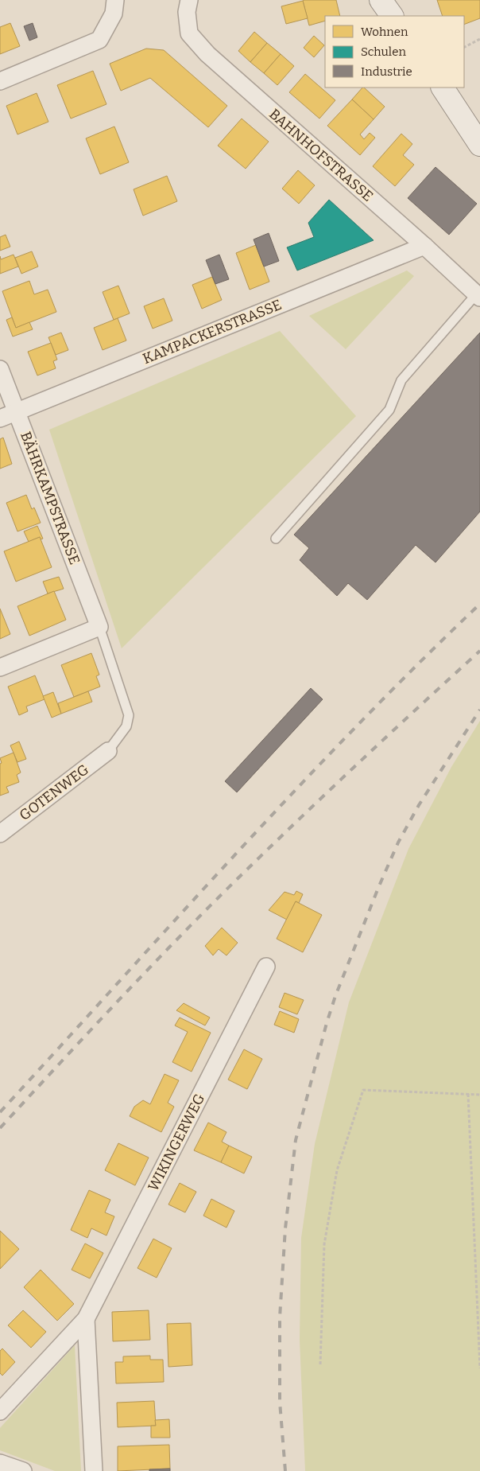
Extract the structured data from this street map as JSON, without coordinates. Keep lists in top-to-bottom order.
{
  "streets": {
    "street": [
      "BAHNHOFSTRASSE",
      "KAMPACKERSTRASSE",
      "BÄHRKAMPSTRASSE",
      "GOTENWEG",
      "WIKINGERWEG"
    ]
  },
  "crossings": [
    ["BAHNHOFSTRASSE", "KAMPACKERSTRASSE"],
    ["KAMPACKERSTRASSE", "BÄHRKAMPSTRASSE"]
  ],
  "legend": ["Wohnen", "Schulen", "Industrie"]
}
